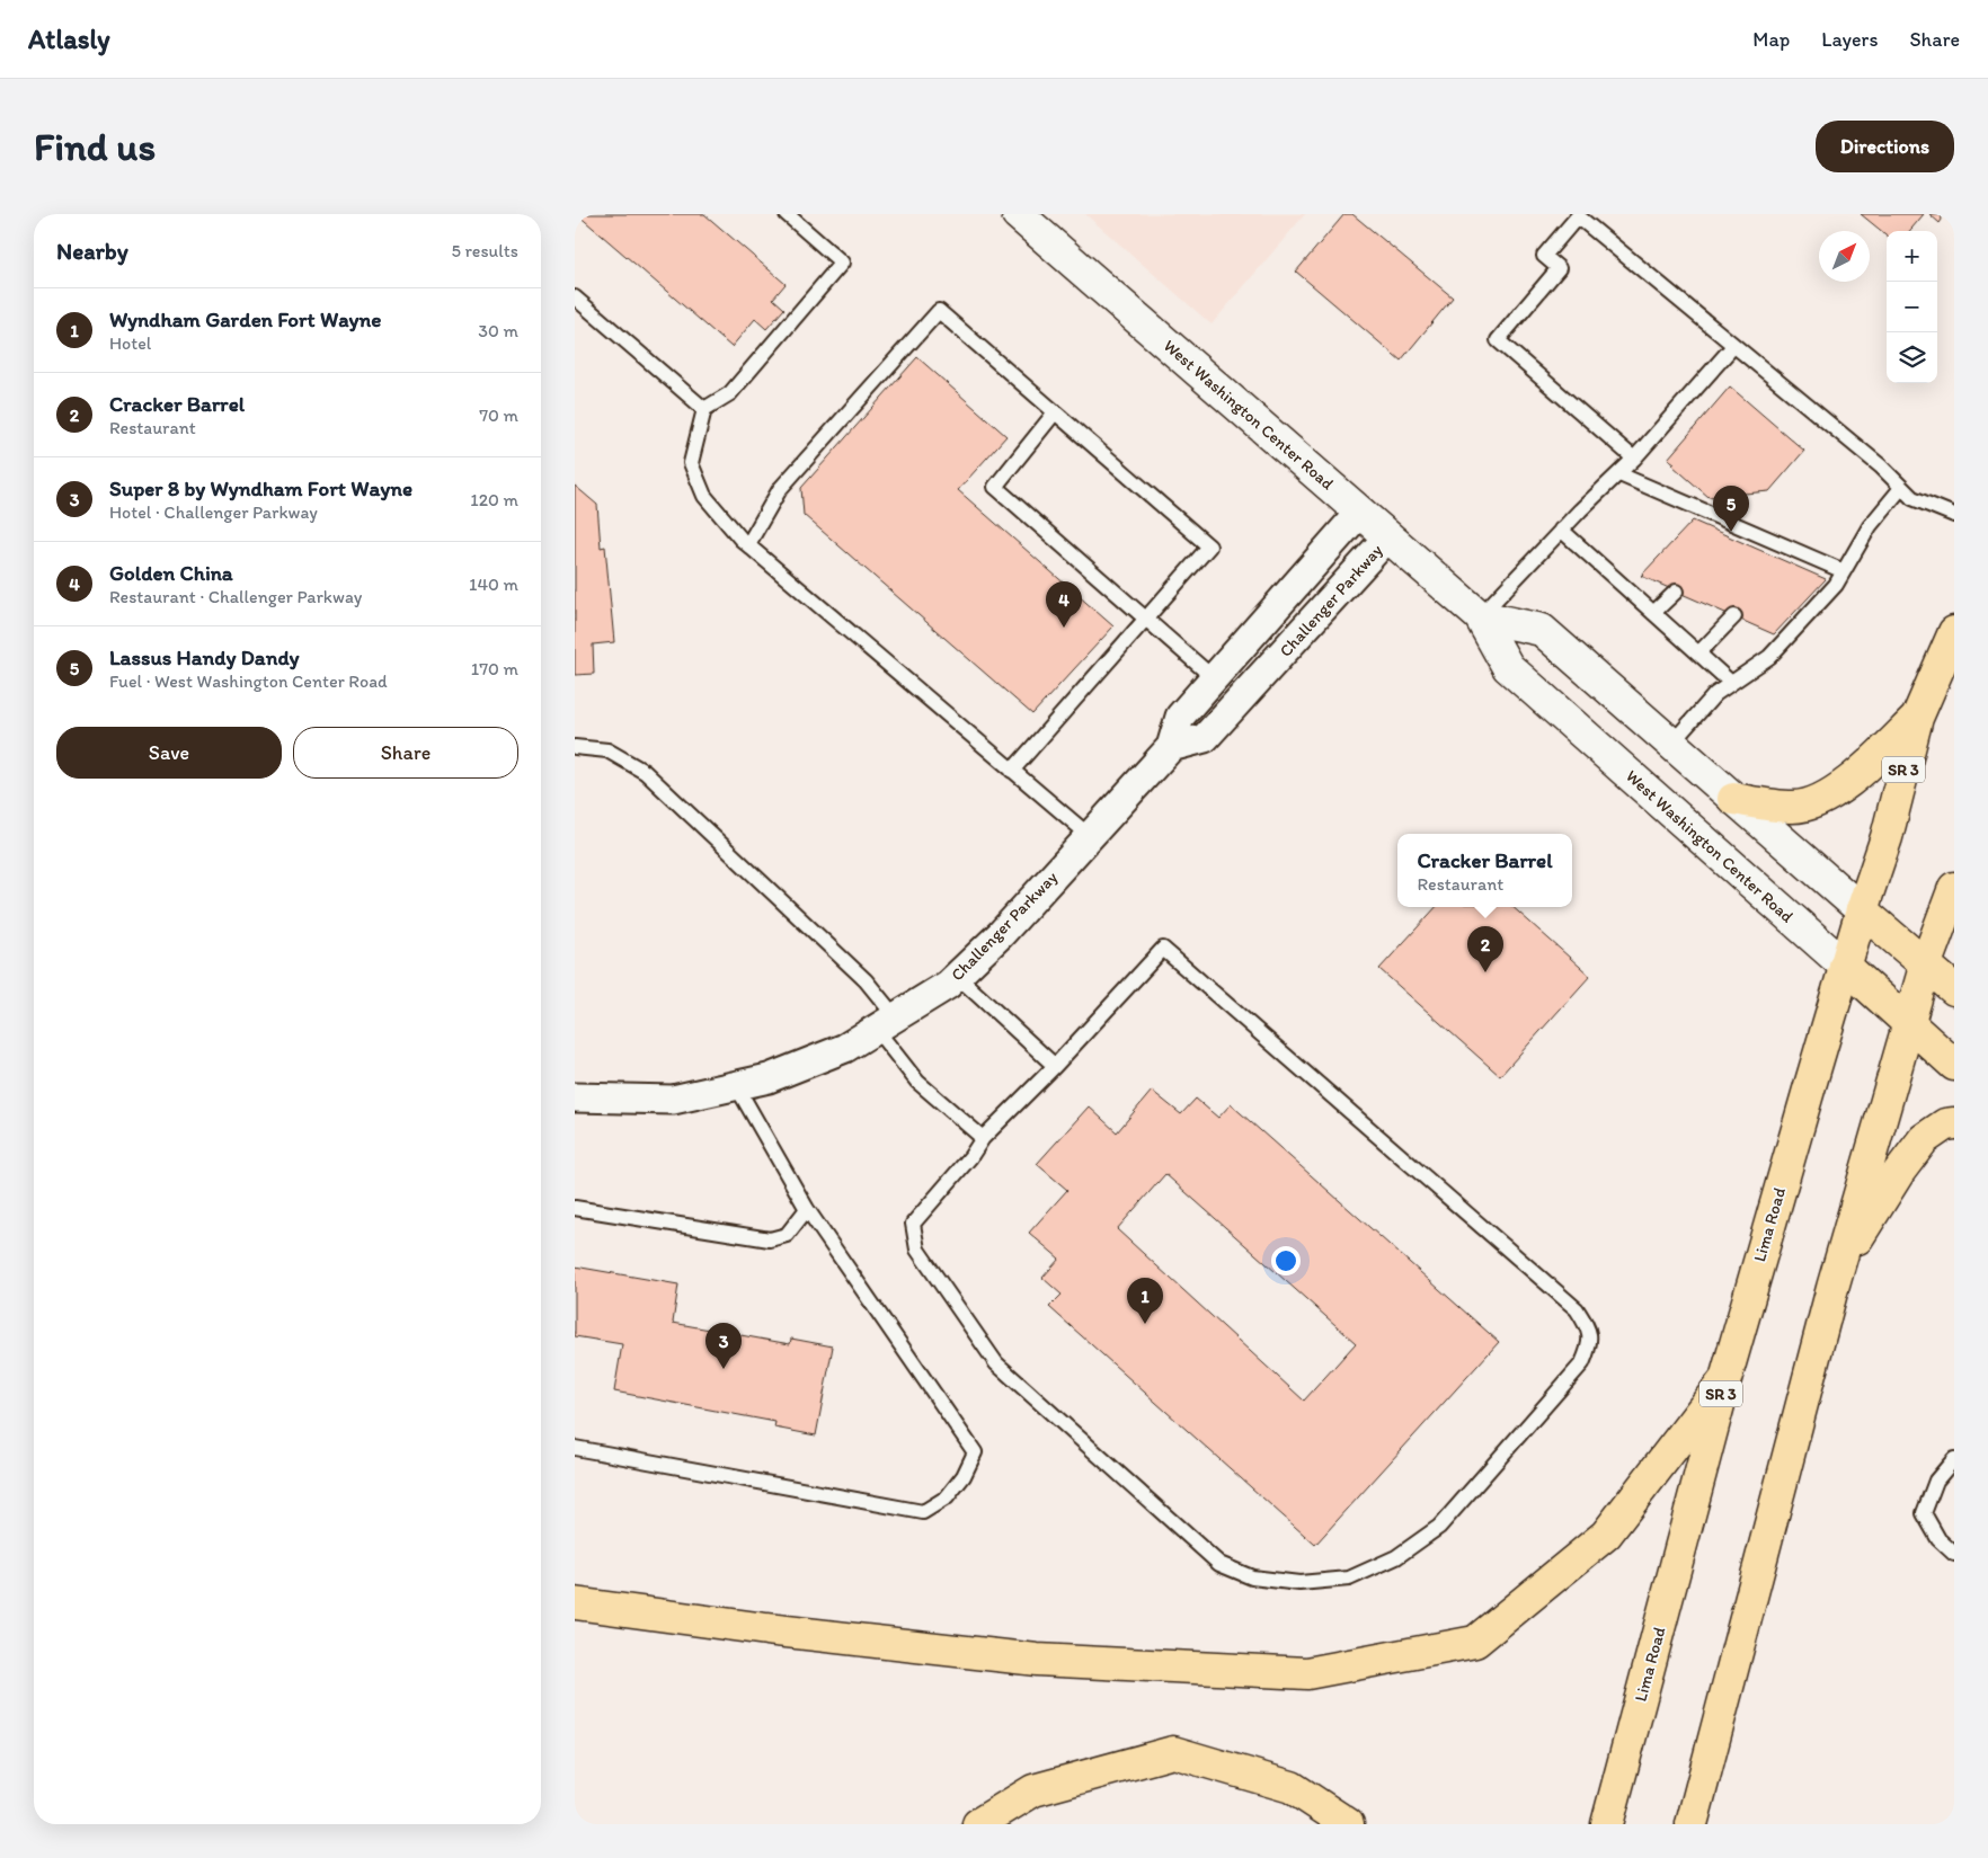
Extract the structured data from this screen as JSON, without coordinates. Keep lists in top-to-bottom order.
{
  "streets": {
    "main road": ["West Washington Center Road", "SR 3", "Lima Road"],
    "street": ["Challenger Parkway"]
  },
  "crossings": [
    ["West Washington Center Road", "Challenger Parkway"],
    ["West Washington Center Road", "Lima Road"]
  ],
  "north": "top right",
  "page": {
    "header": "Atlasly",
    "nav": ["Map", "Layers", "Share"],
    "buttons": [
      "Directions",
      ["Save", "Share"]
    ],
    "title": "Find us",
    "heading": ["Nearby", "5 results"],
    "map_buttons": ["+", "−"],
    "list": [
      {
        "mark": "1",
        "name": "Wyndham Garden Fort Wayne",
        "note": "Hotel",
        "value": "30 m"
      },
      {
        "mark": "2",
        "name": "Cracker Barrel",
        "note": "Restaurant",
        "value": "70 m"
      },
      {
        "mark": "3",
        "name": "Super 8 by Wyndham Fort Wayne",
        "note": "Hotel · Challenger Parkway",
        "value": "120 m"
      },
      {
        "mark": "4",
        "name": "Golden China",
        "note": "Restaurant · Challenger Parkway",
        "value": "140 m"
      },
      {
        "mark": "5",
        "name": "Lassus Handy Dandy",
        "note": "Fuel · West Washington Center Road",
        "value": "170 m"
      }
    ],
    "pins": [
      "5",
      "4",
      "2",
      "1",
      "3"
    ],
    "popup": ["Cracker Barrel", "Restaurant"]
  }
}
